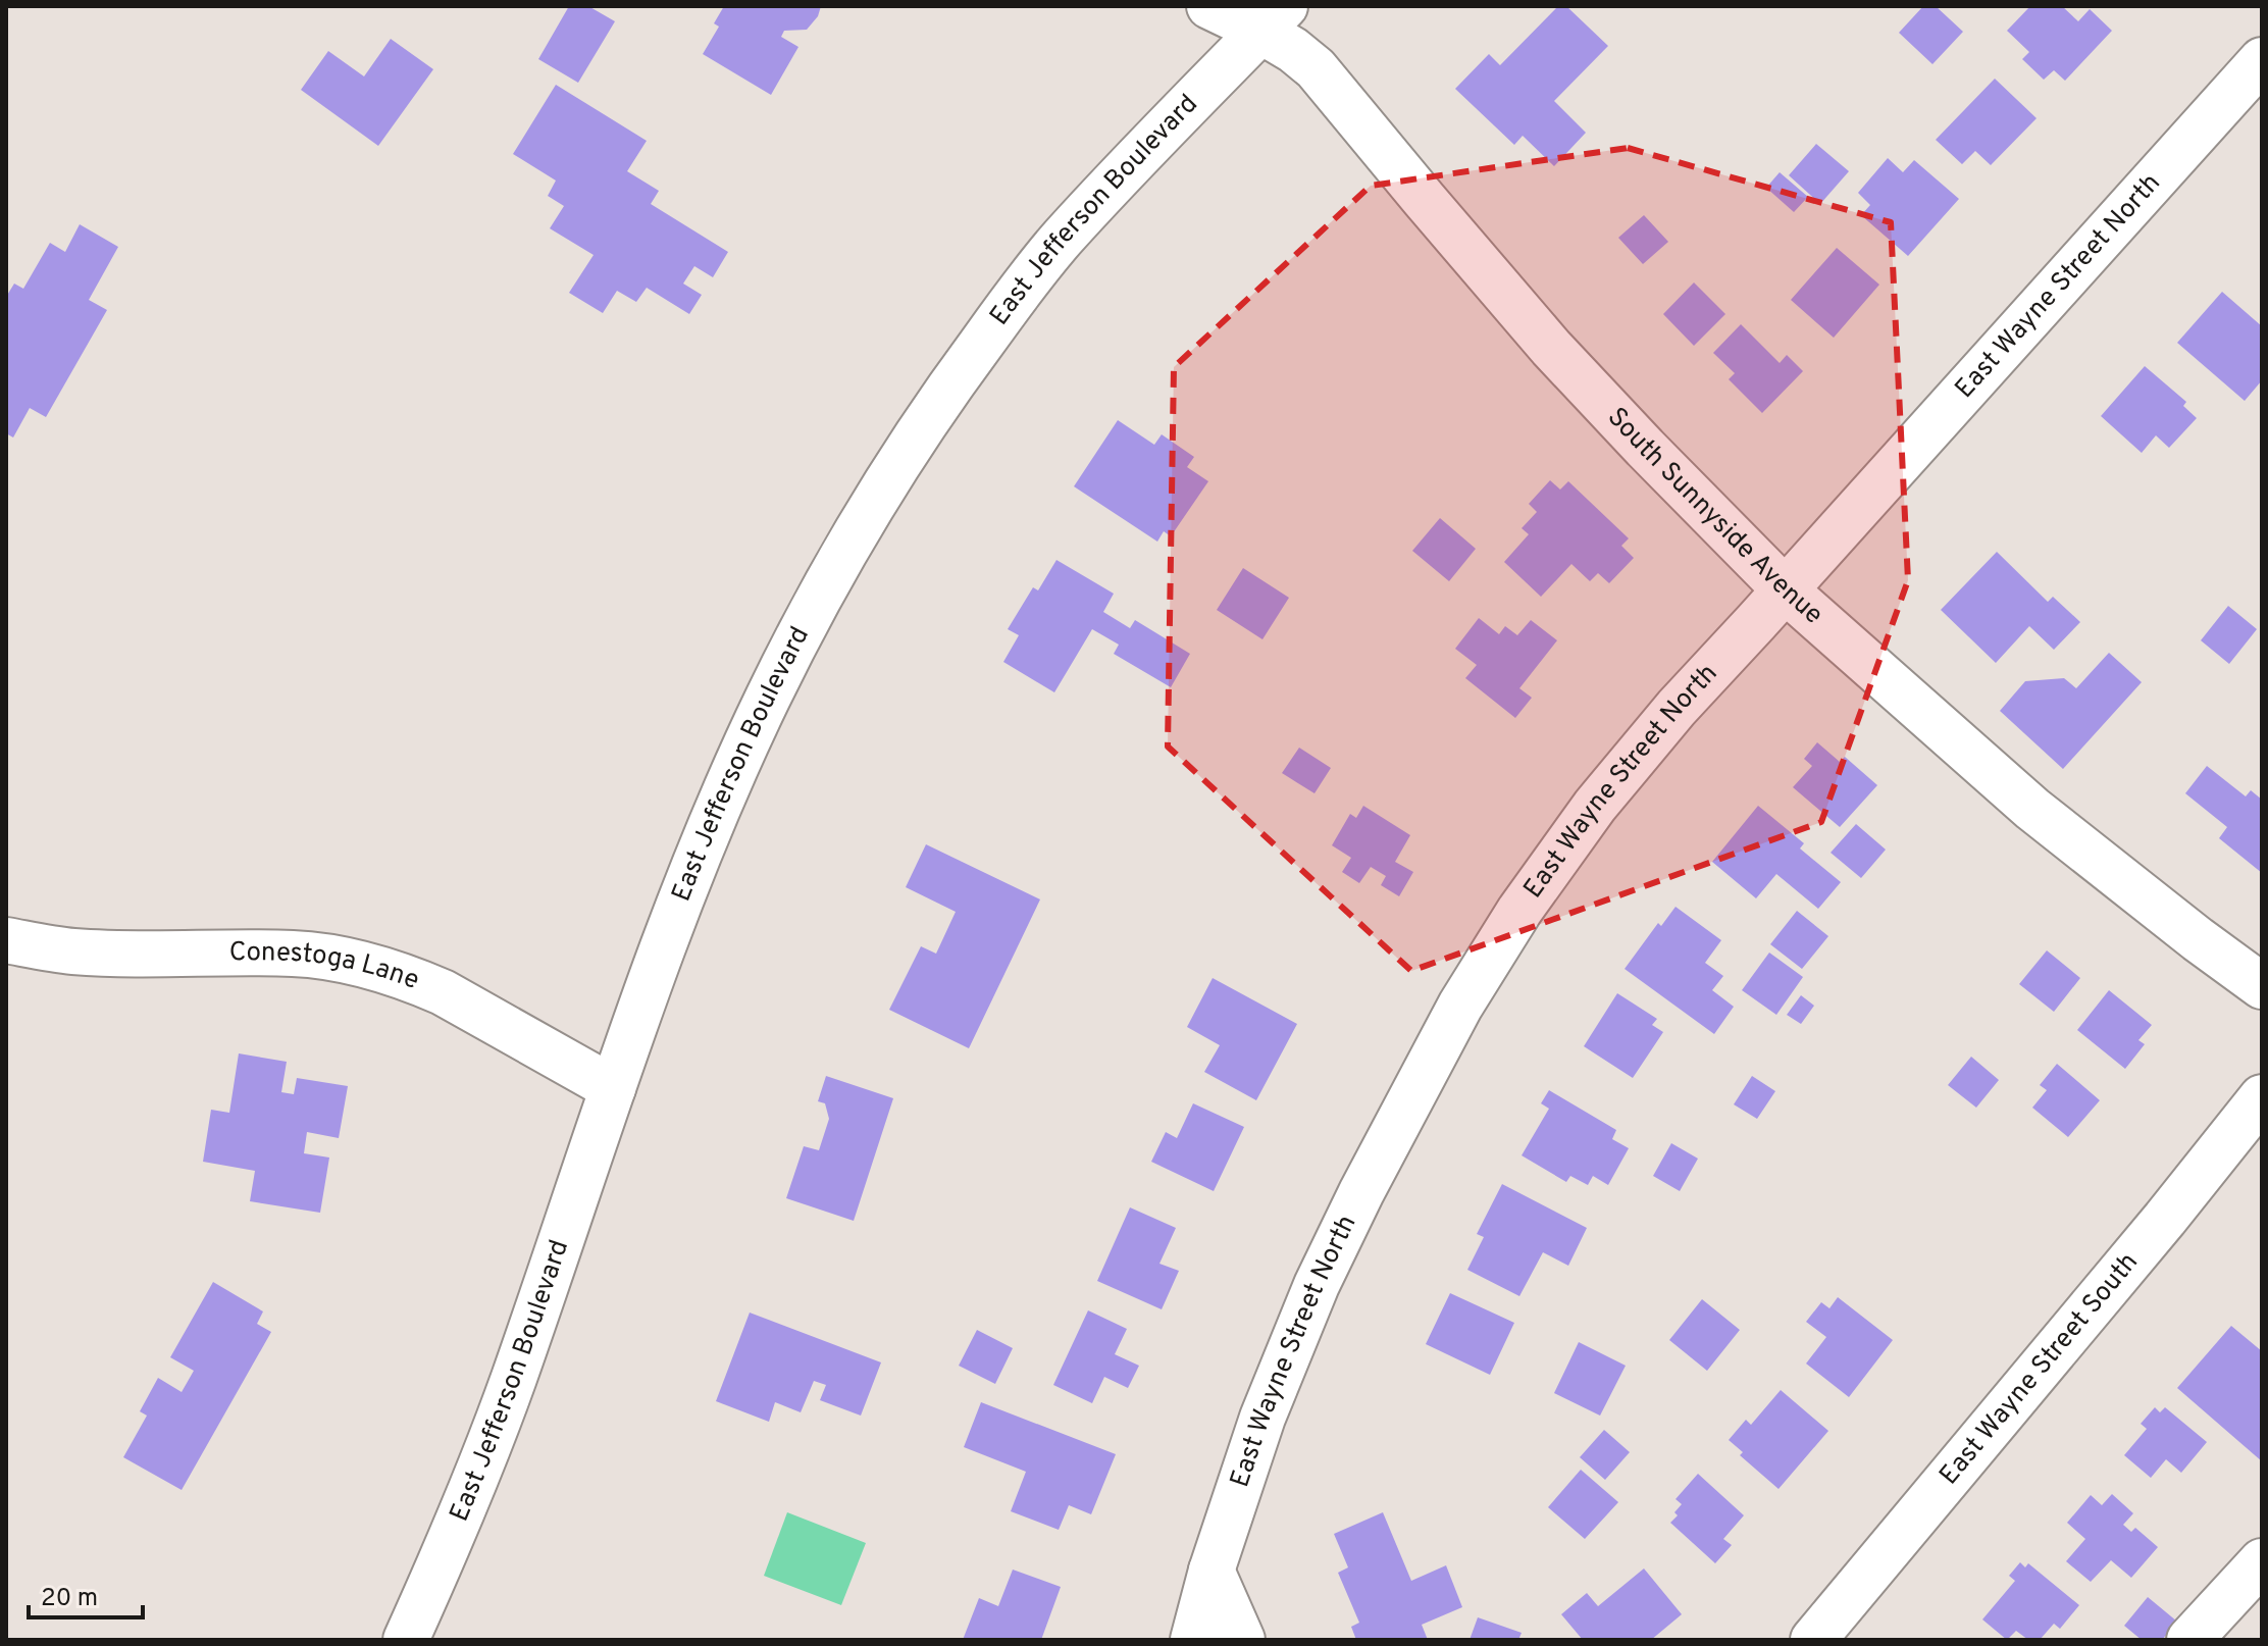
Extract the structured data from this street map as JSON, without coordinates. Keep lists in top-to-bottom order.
{
  "streets": {
    "street": [
      "East Jefferson Boulevard",
      "East Wayne Street North",
      "South Sunnyside Avenue",
      "Conestoga Lane",
      "East Wayne Street South"
    ]
  },
  "crossings": [
    ["East Jefferson Boulevard", "South Sunnyside Avenue"],
    ["East Jefferson Boulevard", "Conestoga Lane"],
    ["East Wayne Street North", "South Sunnyside Avenue"]
  ],
  "scale_bar": "20 m"
}
